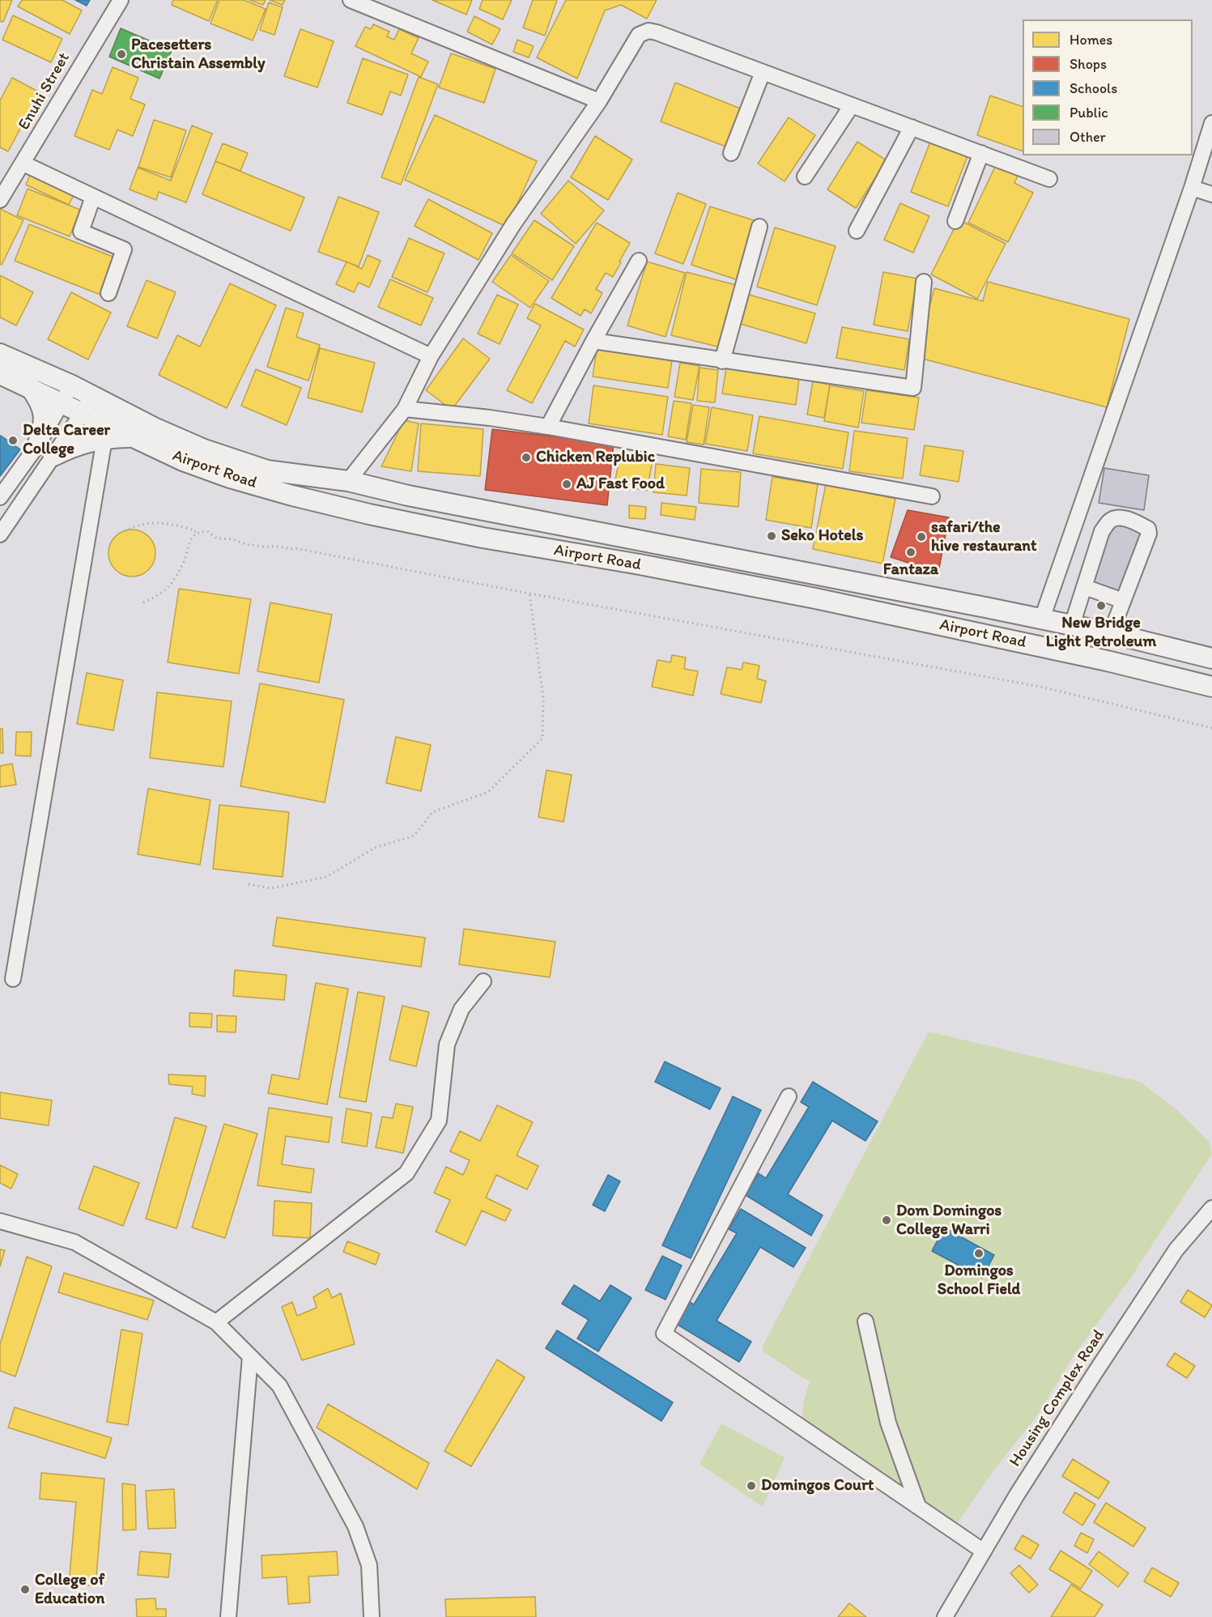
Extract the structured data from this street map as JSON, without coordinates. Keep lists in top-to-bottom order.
{
  "streets": {
    "main road": ["Airport Road"],
    "street": ["Enuhi Street", "Housing Complex Road"]
  },
  "places": [
    "Pacesetters Christain Assembly",
    "Delta Career College",
    "Chicken Replubic",
    "AJ Fast Food",
    "Seko Hotels",
    "safari/the hive restaurant",
    "Fantaza",
    "New Bridge Light Petroleum",
    "Dom Domingos College Warri",
    "Domingos School Field",
    "Domingos Court",
    "College of Education"
  ],
  "legend": [
    "Homes",
    "Shops",
    "Schools",
    "Public",
    "Other"
  ]
}
